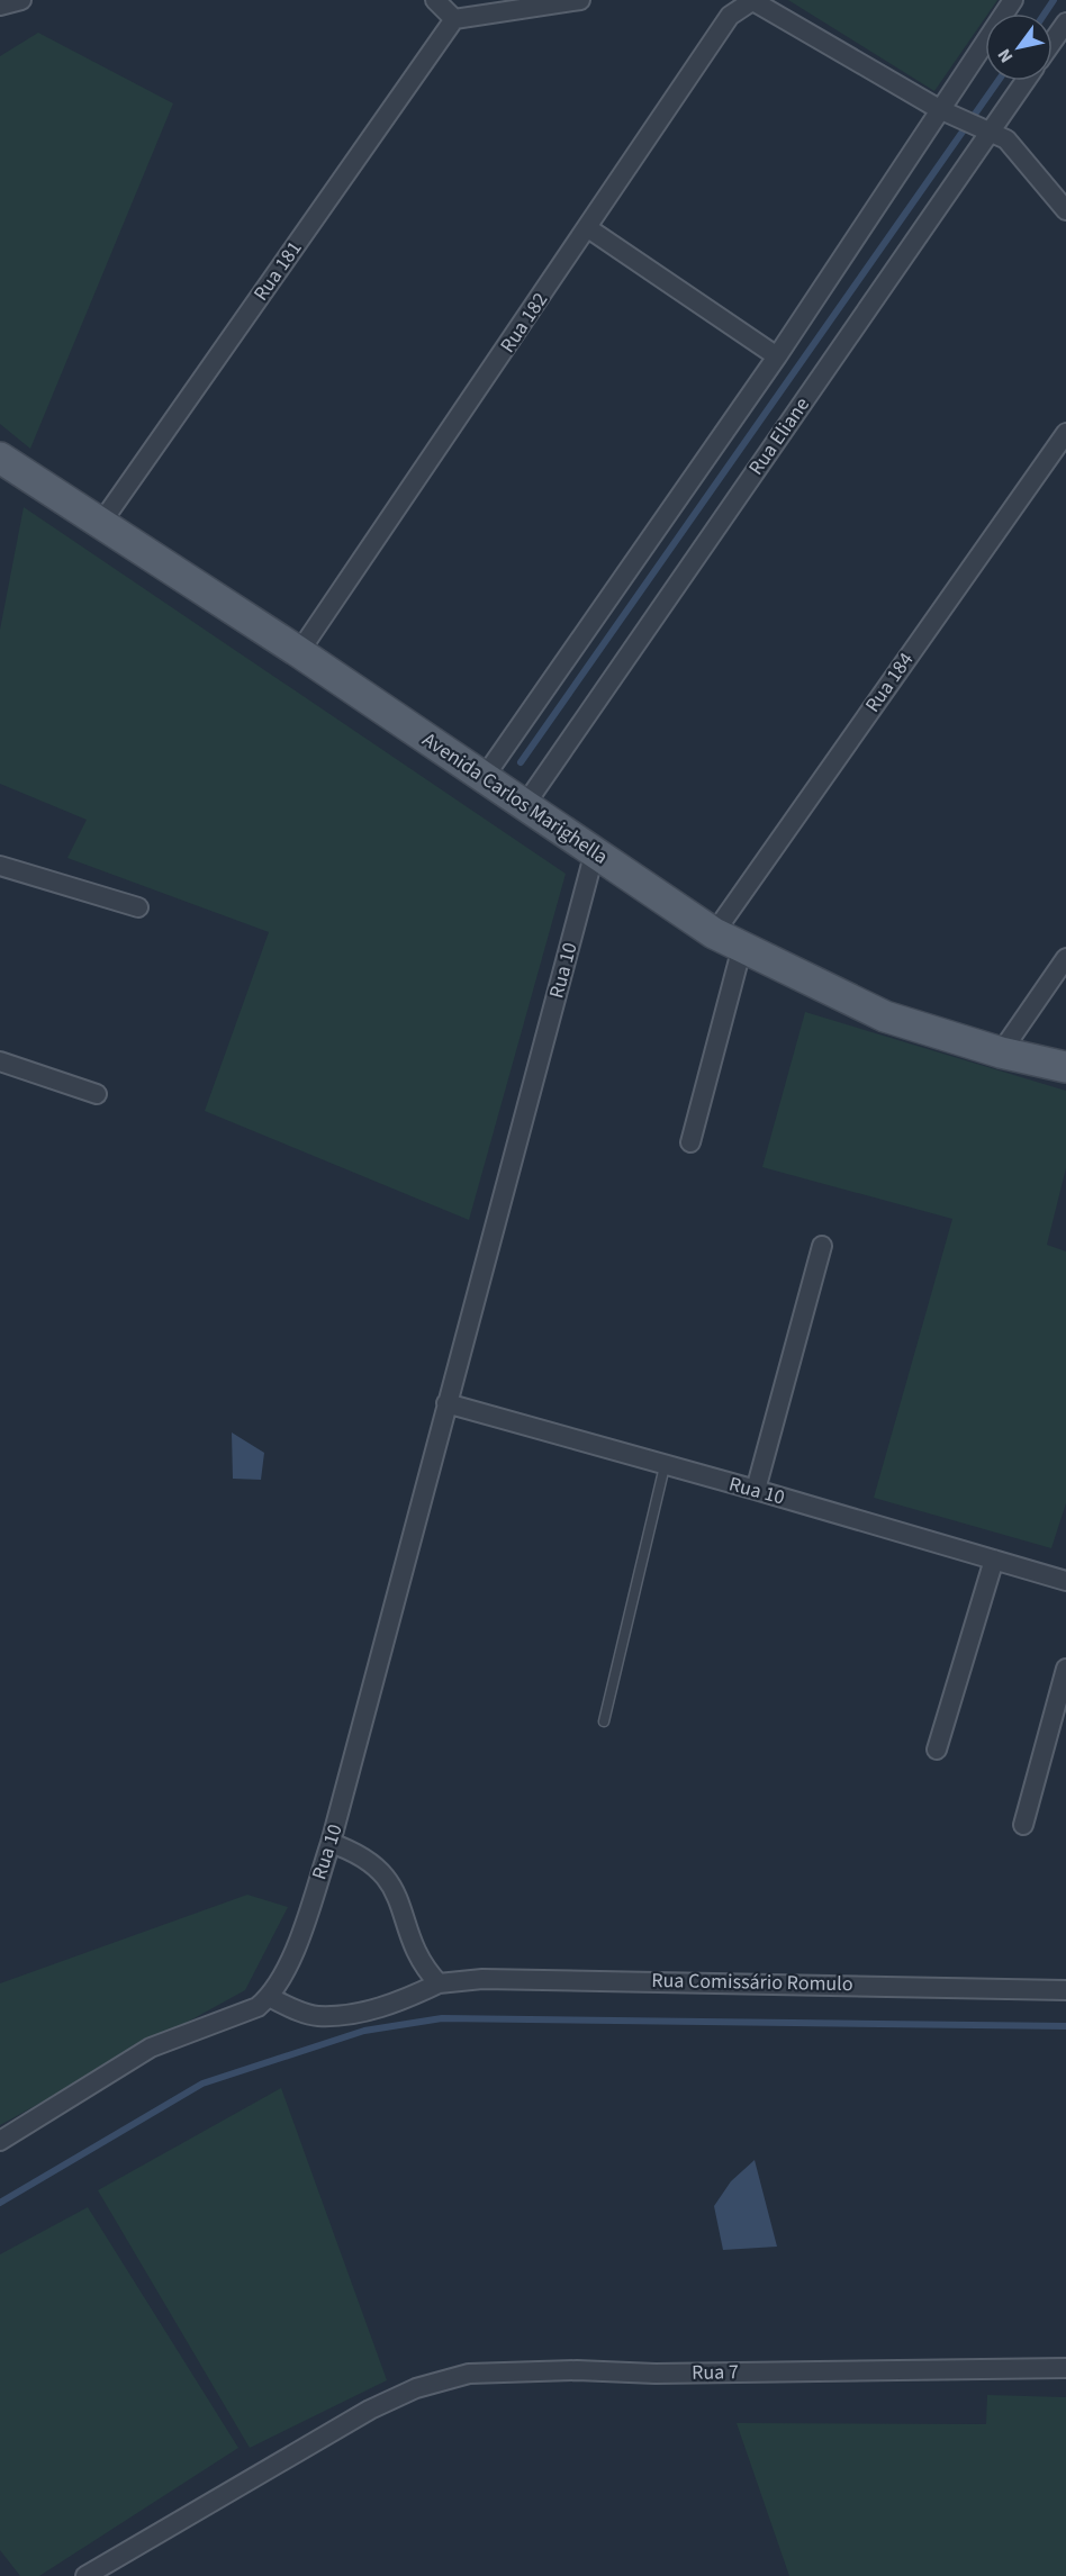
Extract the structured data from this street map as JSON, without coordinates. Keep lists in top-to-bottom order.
{
  "streets": {
    "main road": ["Avenida Carlos Marighella"],
    "street": [
      "Rua 181",
      "Rua 182",
      "Rua Eliane",
      "Rua 184",
      "Rua 10",
      "Rua Comissário Romulo",
      "Rua 7"
    ]
  },
  "crossings": [
    ["Rua 181", "Avenida Carlos Marighella"],
    ["Rua 182", "Avenida Carlos Marighella"],
    ["Rua Eliane", "Avenida Carlos Marighella"],
    ["Rua 184", "Avenida Carlos Marighella"],
    ["Avenida Carlos Marighella", "Rua 10"],
    ["Rua 10", "Rua Comissário Romulo"]
  ],
  "north": "bottom left"
}
